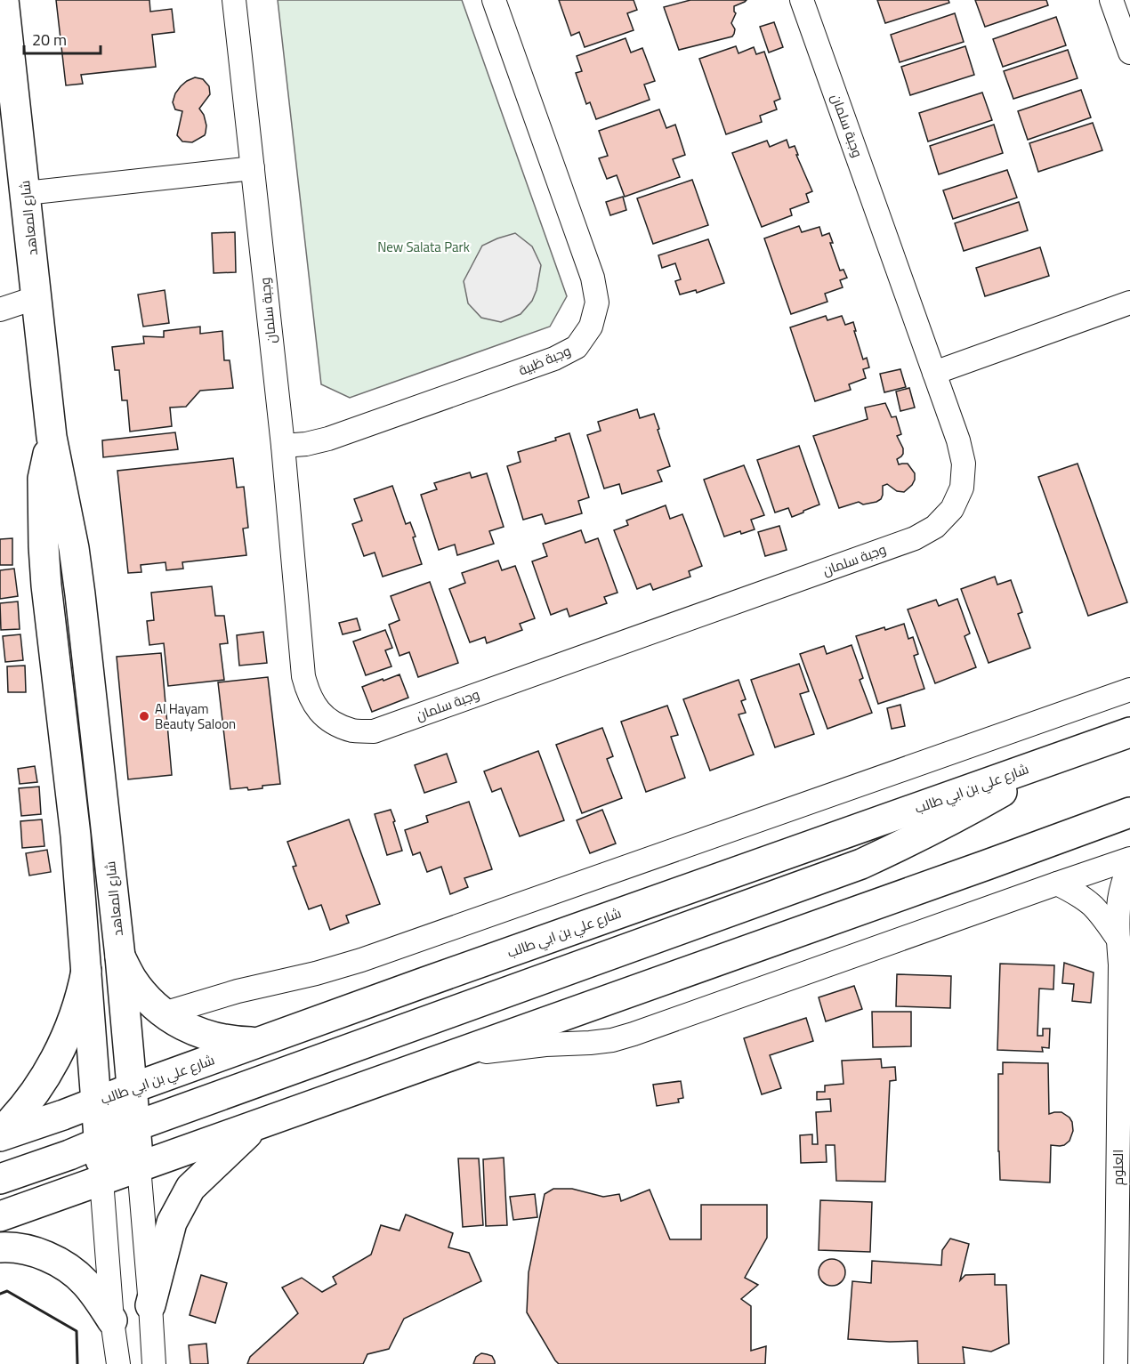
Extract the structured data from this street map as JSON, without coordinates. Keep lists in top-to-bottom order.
{
  "streets": {
    "main road": ["شارع المعاهد", "شارع علي بن ابي طالب"],
    "street": ["وجبة سلمان", "وجبة ظبية", "العلوم"]
  },
  "crossings": [
    ["وجبة سلمان", "وجبة ظبية"],
    ["شارع المعاهد", "شارع علي بن ابي طالب"]
  ],
  "parks": ["New Salata Park"],
  "places": ["Al Hayam Beauty Saloon"],
  "scale_bar": "20 m"
}
